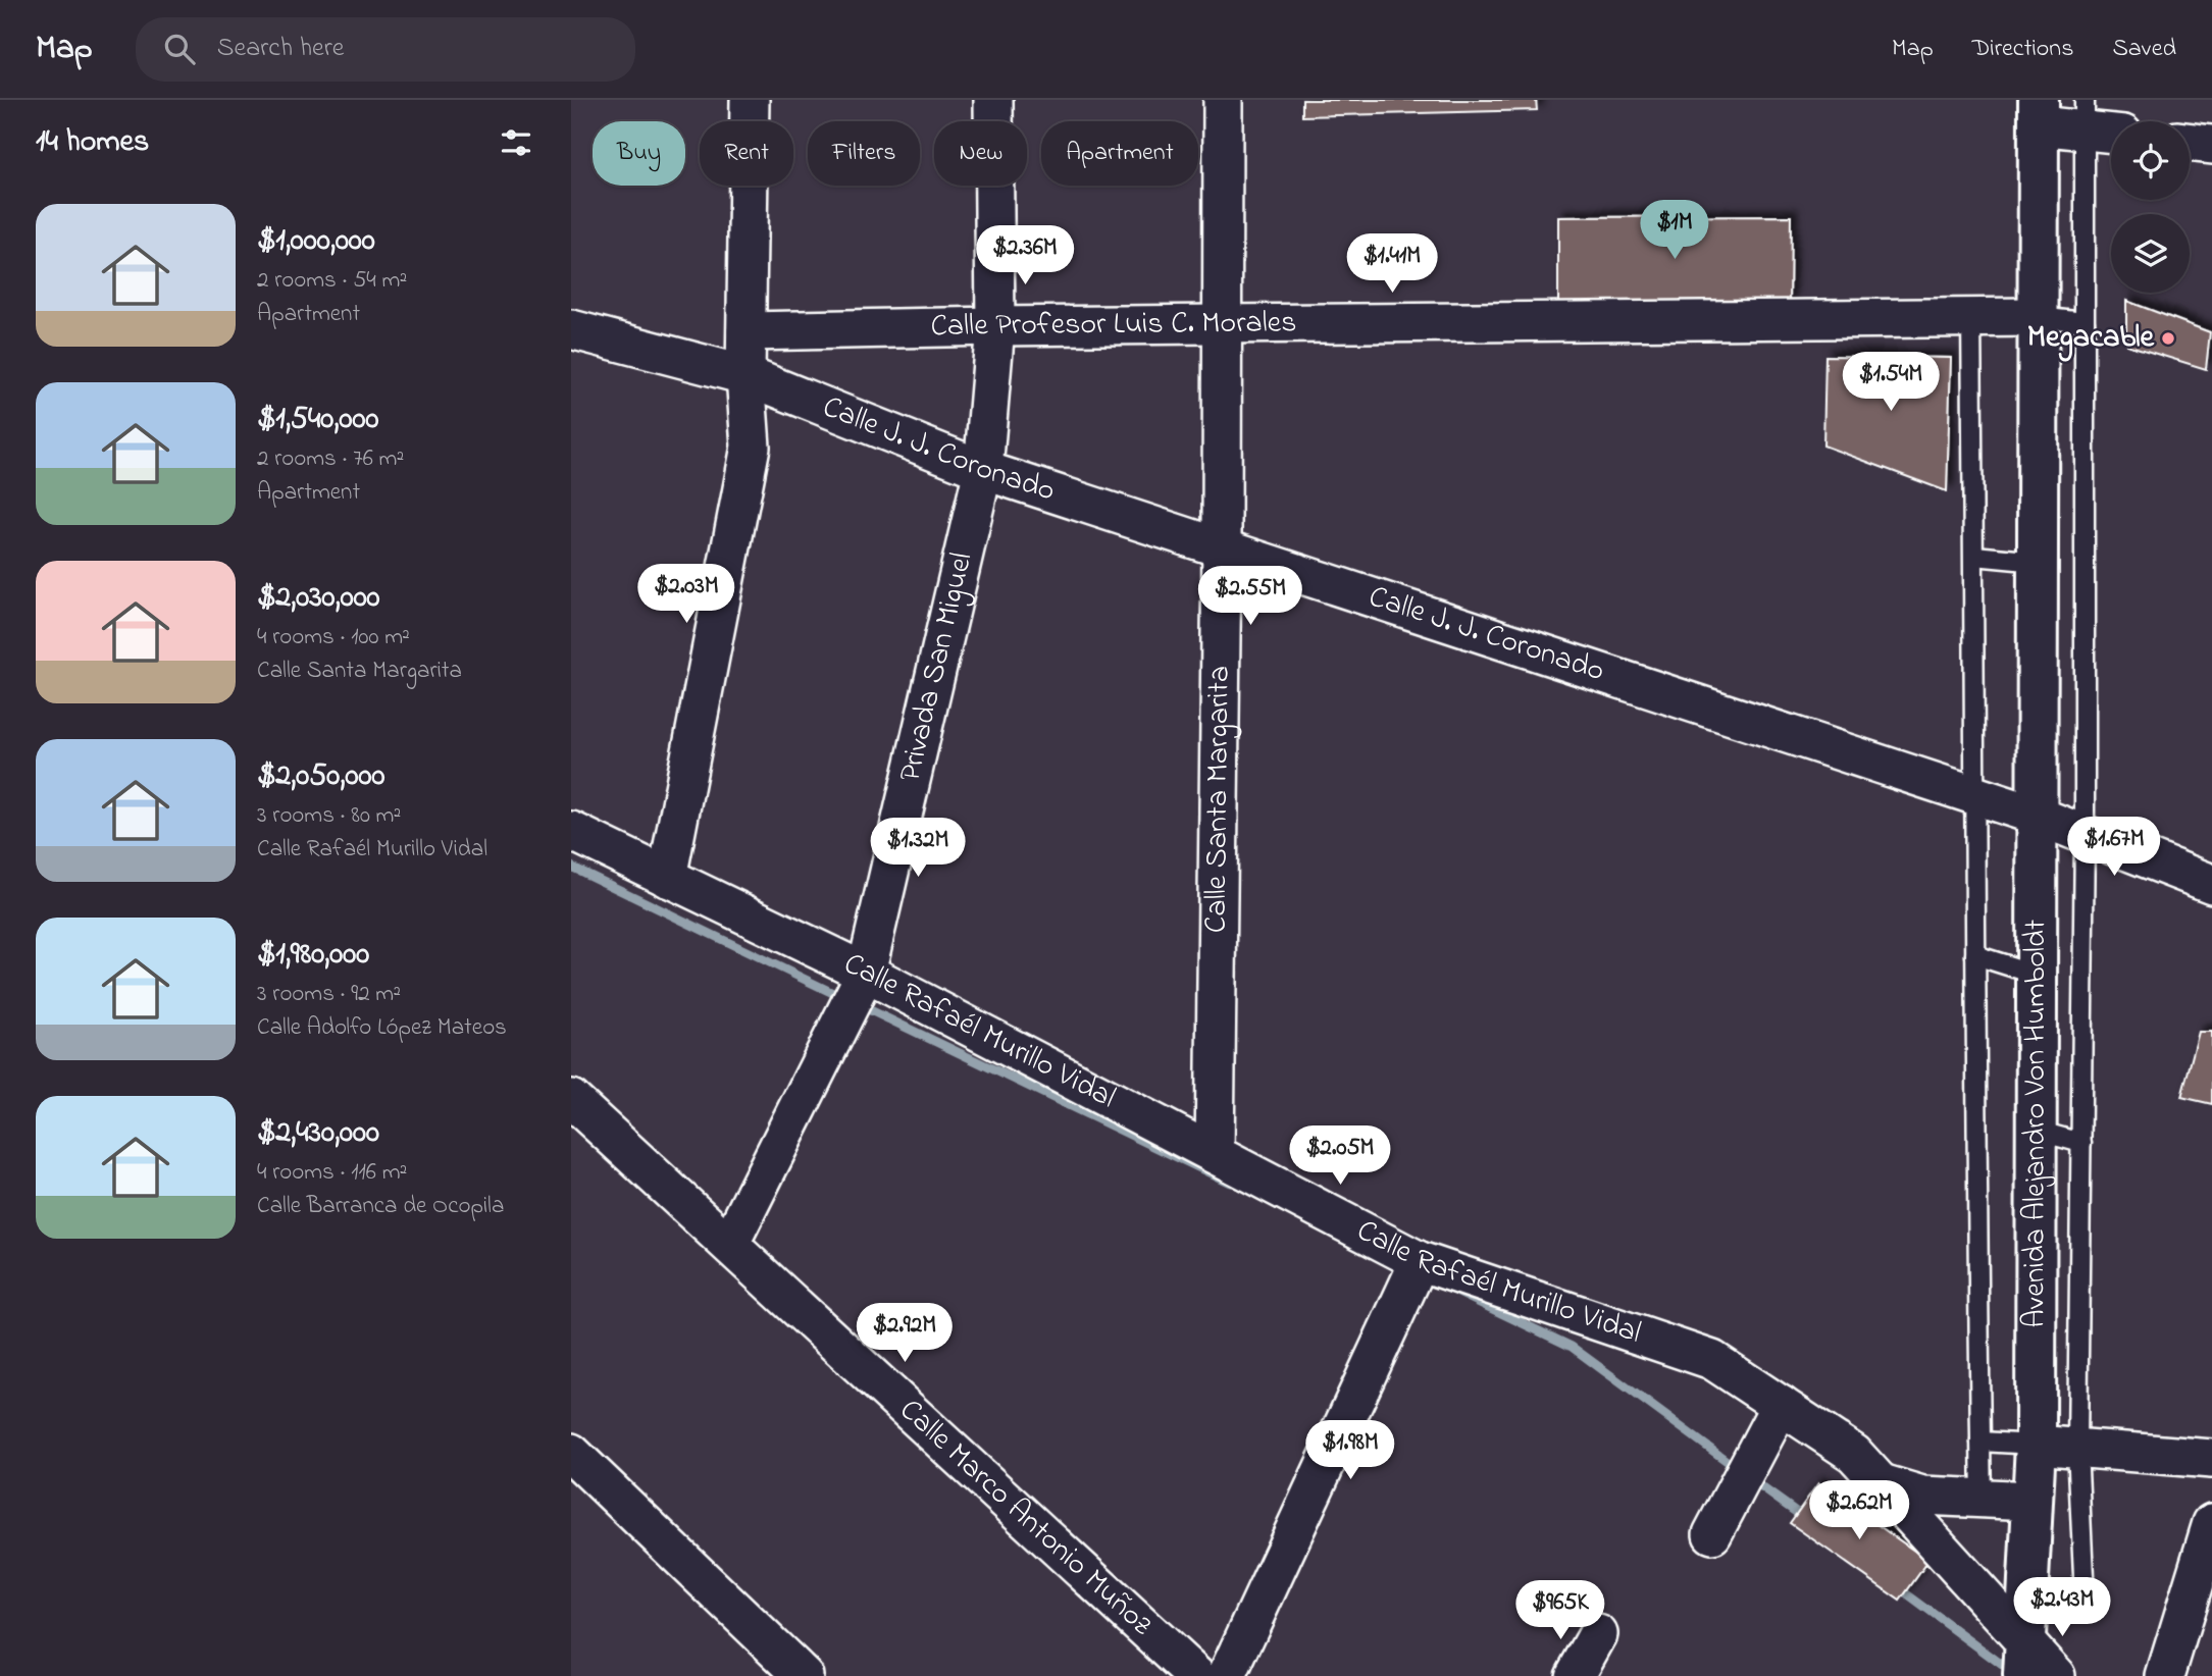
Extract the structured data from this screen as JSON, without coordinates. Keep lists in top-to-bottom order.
{
  "streets": {
    "main road": ["Avenida Alejandro Von Humboldt"],
    "street": [
      "Calle Profesor Luis C. Morales",
      "Calle J. J. Coronado",
      "Privada San Miguel",
      "Calle Santa Margarita",
      "Calle Rafaél Murillo Vidal",
      "Calle Marco Antonio Muñoz"
    ]
  },
  "crossings": [
    ["Calle Profesor Luis C. Morales", "Privada San Miguel"],
    ["Calle Profesor Luis C. Morales", "Calle Santa Margarita"],
    ["Calle Profesor Luis C. Morales", "Avenida Alejandro Von Humboldt"],
    ["Calle J. J. Coronado", "Privada San Miguel"],
    ["Calle J. J. Coronado", "Calle Santa Margarita"],
    ["Calle J. J. Coronado", "Avenida Alejandro Von Humboldt"],
    ["Privada San Miguel", "Calle Rafaél Murillo Vidal"],
    ["Privada San Miguel", "Calle Marco Antonio Muñoz"],
    ["Calle Santa Margarita", "Calle Rafaél Murillo Vidal"],
    ["Calle Rafaél Murillo Vidal", "Avenida Alejandro Von Humboldt"]
  ],
  "places": ["Megacable"],
  "page": {
    "header": "Map",
    "search": "Search here",
    "nav": ["Map", "Directions", "Saved"],
    "heading": "14 homes",
    "chip": [
      "Buy",
      "Rent",
      "Filters",
      "New",
      "Apartment"
    ],
    "list": [
      {
        "name": "$1,000,000",
        "note": "2 rooms · 54 m² · Apartment"
      },
      {
        "name": "$1,540,000",
        "note": "2 rooms · 76 m² · Apartment"
      },
      {
        "name": "$2,030,000",
        "note": "4 rooms · 100 m² · Calle Santa Margarita"
      },
      {
        "name": "$2,050,000",
        "note": "3 rooms · 80 m² · Calle Rafaél Murillo Vidal"
      },
      {
        "name": "$1,980,000",
        "note": "3 rooms · 92 m² · Calle Adolfo López Mateos"
      },
      {
        "name": "$2,430,000",
        "note": "4 rooms · 116 m² · Calle Barranca de Ocopila"
      }
    ],
    "price": [
      "$1M",
      "$2.36M",
      "$1.41M",
      "$1.54M",
      "$2.03M",
      "$2.55M",
      "$1.67M",
      "$1.32M",
      "$2.05M",
      "$2.92M",
      "$1.98M",
      "$2.62M",
      "$2.43M",
      "$965K"
    ]
  }
}
